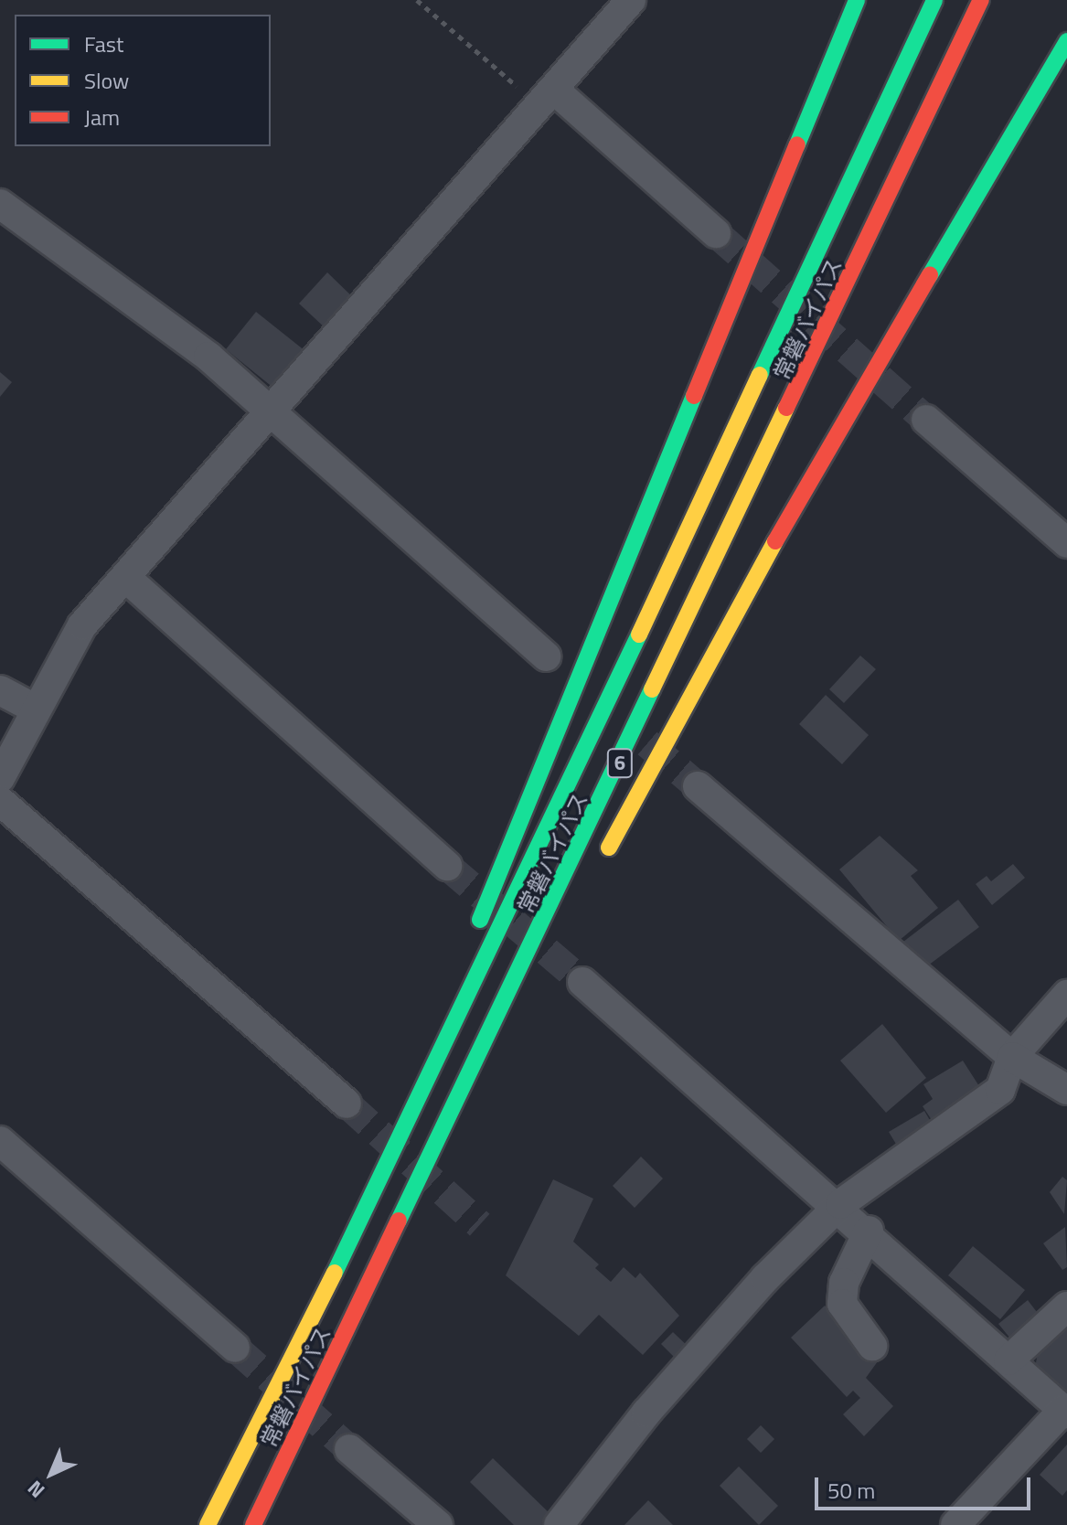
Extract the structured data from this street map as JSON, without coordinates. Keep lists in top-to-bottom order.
{
  "streets": {
    "highway": ["常磐バイパス", "6"]
  },
  "legend": ["Fast", "Slow", "Jam"],
  "scale_bar": "50 m",
  "north": "bottom left"
}
